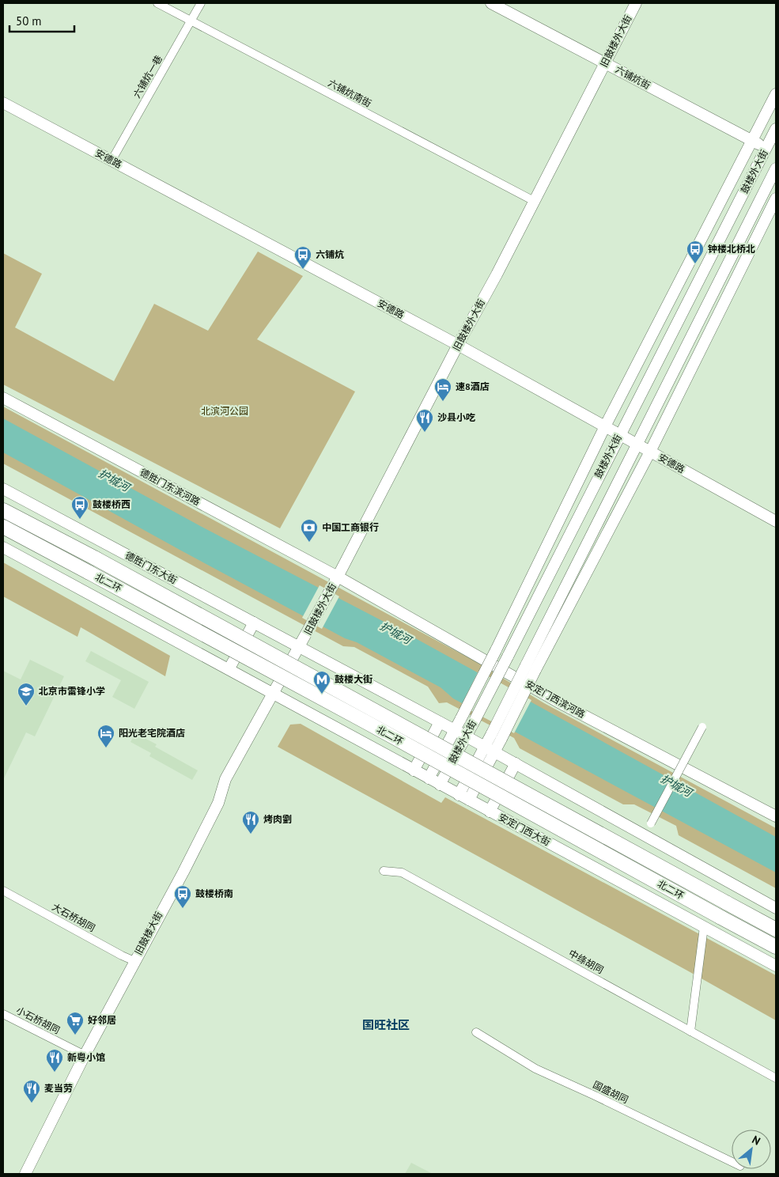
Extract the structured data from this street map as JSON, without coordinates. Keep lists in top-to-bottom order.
{
  "streets": {
    "highway": ["北二环"],
    "street": [
      "旧鼓楼外大街",
      "六铺炕一巷",
      "六铺炕街",
      "六铺炕南街",
      "安德路",
      "鼓楼外大街",
      "德胜门东滨河路",
      "德胜门东大街",
      "安定门西滨河路",
      "安定门西大街",
      "大石桥胡同",
      "旧鼓楼大街",
      "中绦胡同",
      "小石桥胡同",
      "国盛胡同"
    ]
  },
  "crossings": [
    ["旧鼓楼外大街", "六铺炕街"],
    ["旧鼓楼外大街", "六铺炕南街"],
    ["旧鼓楼外大街", "安德路"],
    ["旧鼓楼外大街", "德胜门东滨河路"],
    ["旧鼓楼外大街", "德胜门东大街"],
    ["旧鼓楼外大街", "安定门西滨河路"],
    ["旧鼓楼外大街", "安定门西大街"],
    ["旧鼓楼外大街", "旧鼓楼大街"],
    ["六铺炕一巷", "六铺炕南街"],
    ["六铺炕一巷", "安德路"],
    ["六铺炕街", "鼓楼外大街"],
    ["安德路", "鼓楼外大街"],
    ["鼓楼外大街", "安定门西大街"],
    ["德胜门东滨河路", "安定门西滨河路"],
    ["安定门西大街", "旧鼓楼大街"],
    ["大石桥胡同", "旧鼓楼大街"],
    ["旧鼓楼大街", "小石桥胡同"]
  ],
  "districts": ["国旺社区"],
  "water": ["护城河"],
  "parks": ["北滨河公园"],
  "places": {
    "bus stop": [
      "钟楼北桥北",
      "六铺炕",
      "鼓楼桥西",
      "鼓楼桥南"
    ],
    "hotel": ["速8酒店", "阳光老宅院酒店"],
    "restaurant": [
      "沙县小吃",
      "烤肉劉",
      "新粤小馆",
      "麦当劳"
    ],
    "bank": ["中国工商银行"],
    "metro station": ["鼓楼大街"],
    "school or university": ["北京市雷锋小学"],
    "supermarket": ["好邻居"]
  },
  "scale_bar": "50 m",
  "north": "top right"
}
